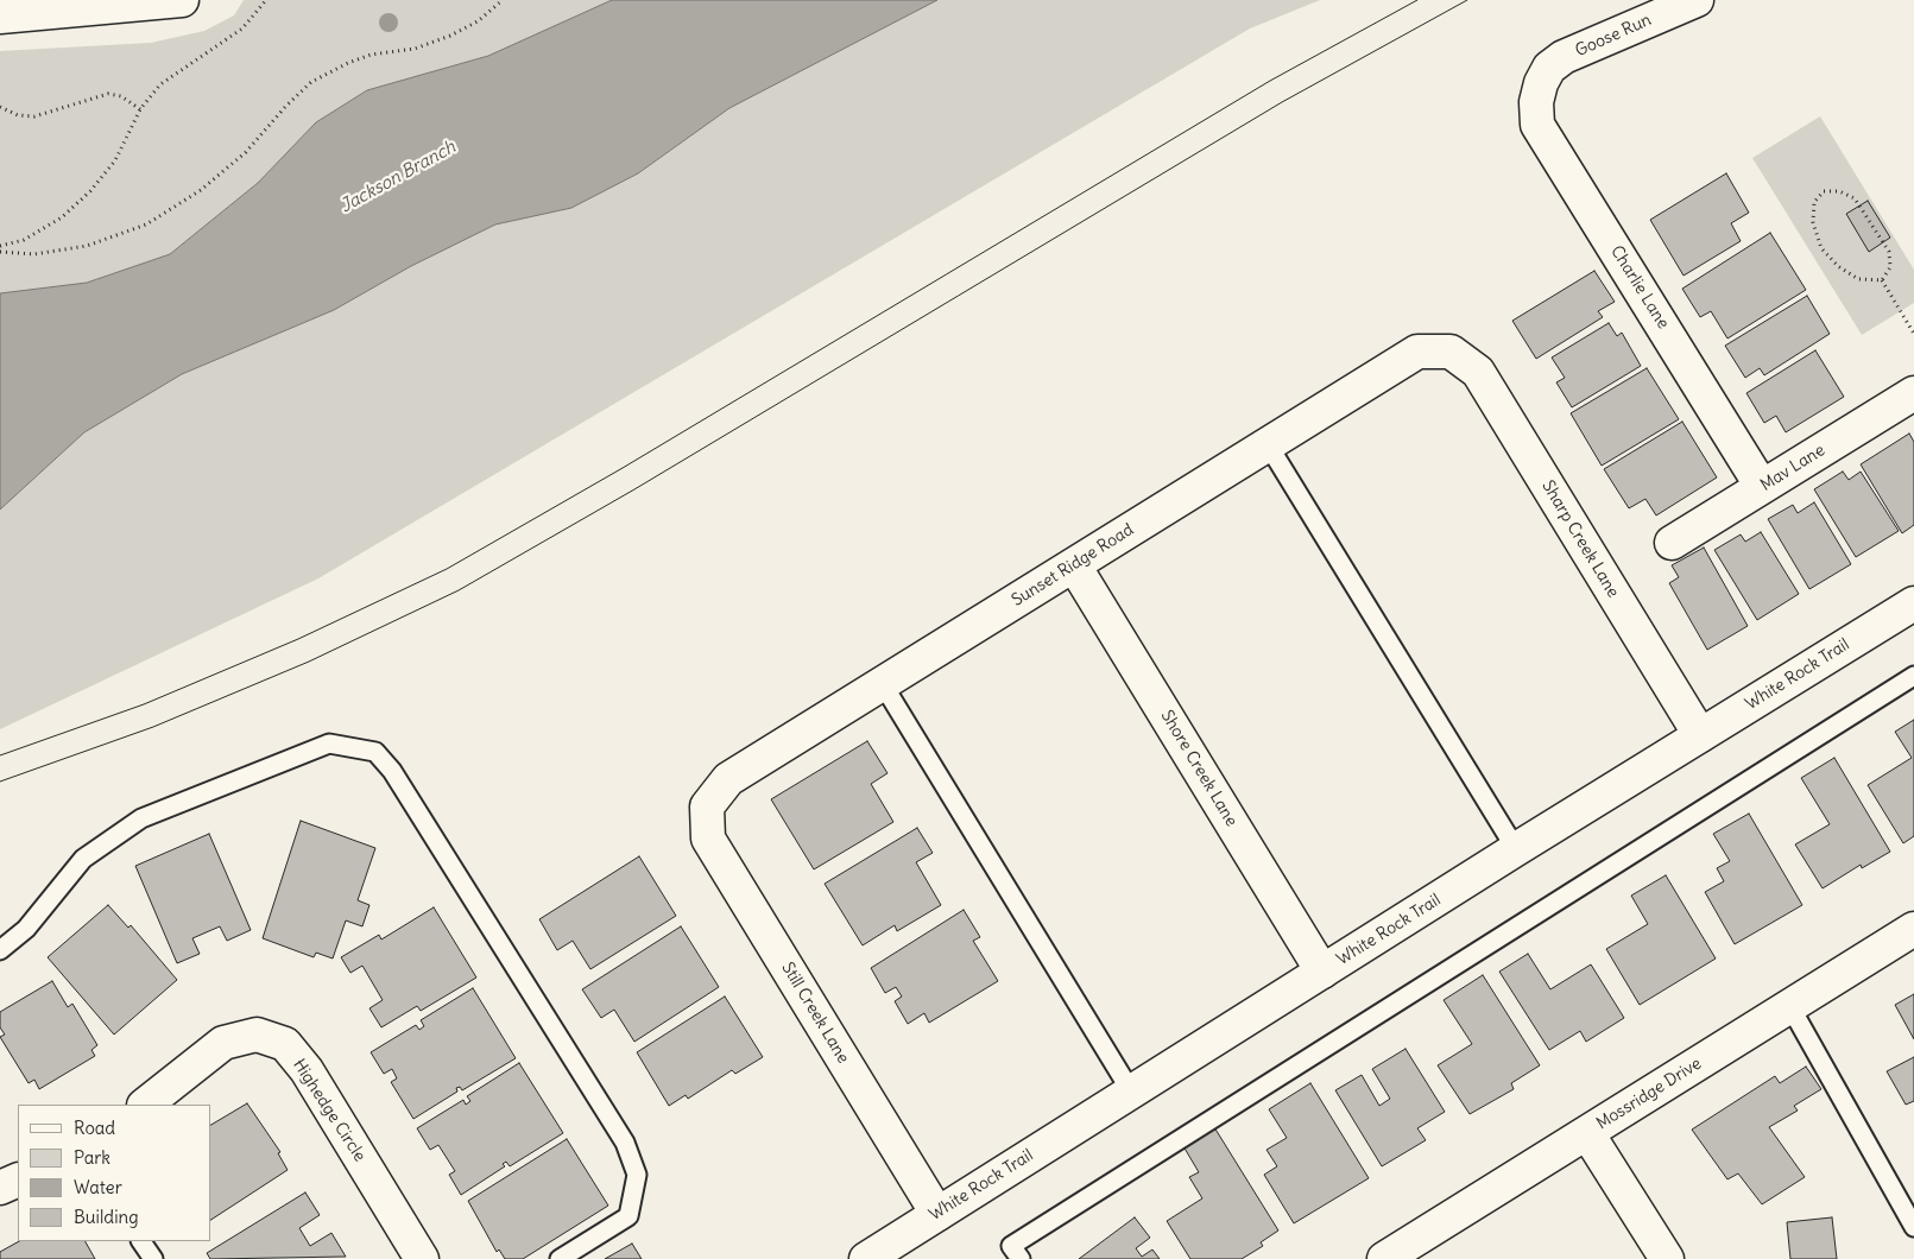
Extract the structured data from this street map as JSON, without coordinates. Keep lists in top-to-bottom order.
{
  "streets": {
    "street": [
      "Goose Run",
      "Charlie Lane",
      "Mav Lane",
      "Sharp Creek Lane",
      "Sunset Ridge Road",
      "White Rock Trail",
      "Shore Creek Lane",
      "Still Creek Lane",
      "Mossridge Drive",
      "Highedge Circle"
    ]
  },
  "crossings": [
    ["Goose Run", "Charlie Lane"],
    ["Charlie Lane", "Mav Lane"],
    ["Sharp Creek Lane", "Sunset Ridge Road"],
    ["Sharp Creek Lane", "White Rock Trail"],
    ["Sunset Ridge Road", "Shore Creek Lane"],
    ["Sunset Ridge Road", "Still Creek Lane"],
    ["White Rock Trail", "Shore Creek Lane"],
    ["White Rock Trail", "Still Creek Lane"]
  ],
  "water": ["Jackson Branch"],
  "legend": [
    "Road",
    "Park",
    "Water",
    "Building"
  ]
}
